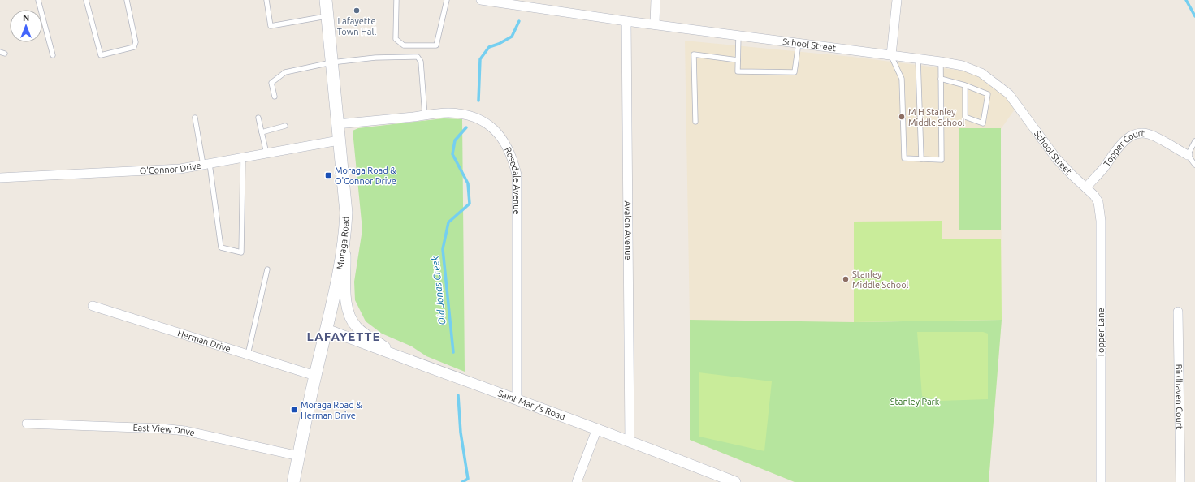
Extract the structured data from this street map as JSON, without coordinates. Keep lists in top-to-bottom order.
{
  "streets": {
    "main road": ["Moraga Road"],
    "street": [
      "School Street",
      "Topper Court",
      "O'Connor Drive",
      "Rosedale Avenue",
      "Avalon Avenue",
      "Topper Lane",
      "Herman Drive",
      "Birdhaven Court",
      "Saint Mary's Road",
      "East View Drive"
    ]
  },
  "crossings": [
    ["School Street", "Topper Court"],
    ["School Street", "Avalon Avenue"],
    ["School Street", "Topper Lane"],
    ["Topper Court", "Topper Lane"],
    ["O'Connor Drive", "Moraga Road"],
    ["Rosedale Avenue", "Moraga Road"],
    ["Rosedale Avenue", "Saint Mary's Road"],
    ["Avalon Avenue", "Saint Mary's Road"],
    ["Moraga Road", "Herman Drive"],
    ["Moraga Road", "Saint Mary's Road"],
    ["Moraga Road", "East View Drive"]
  ],
  "districts": ["LAFAYETTE"],
  "water": ["Old Jonas Creek"],
  "parks": ["Stanley Park"],
  "places": {
    "other": ["Lafayette Town Hall", "M H Stanley Middle School", "Stanley Middle School"],
    "transit": ["Moraga Road & O'Connor Drive", "Moraga Road & Herman Drive"]
  },
  "north": "top"
}
